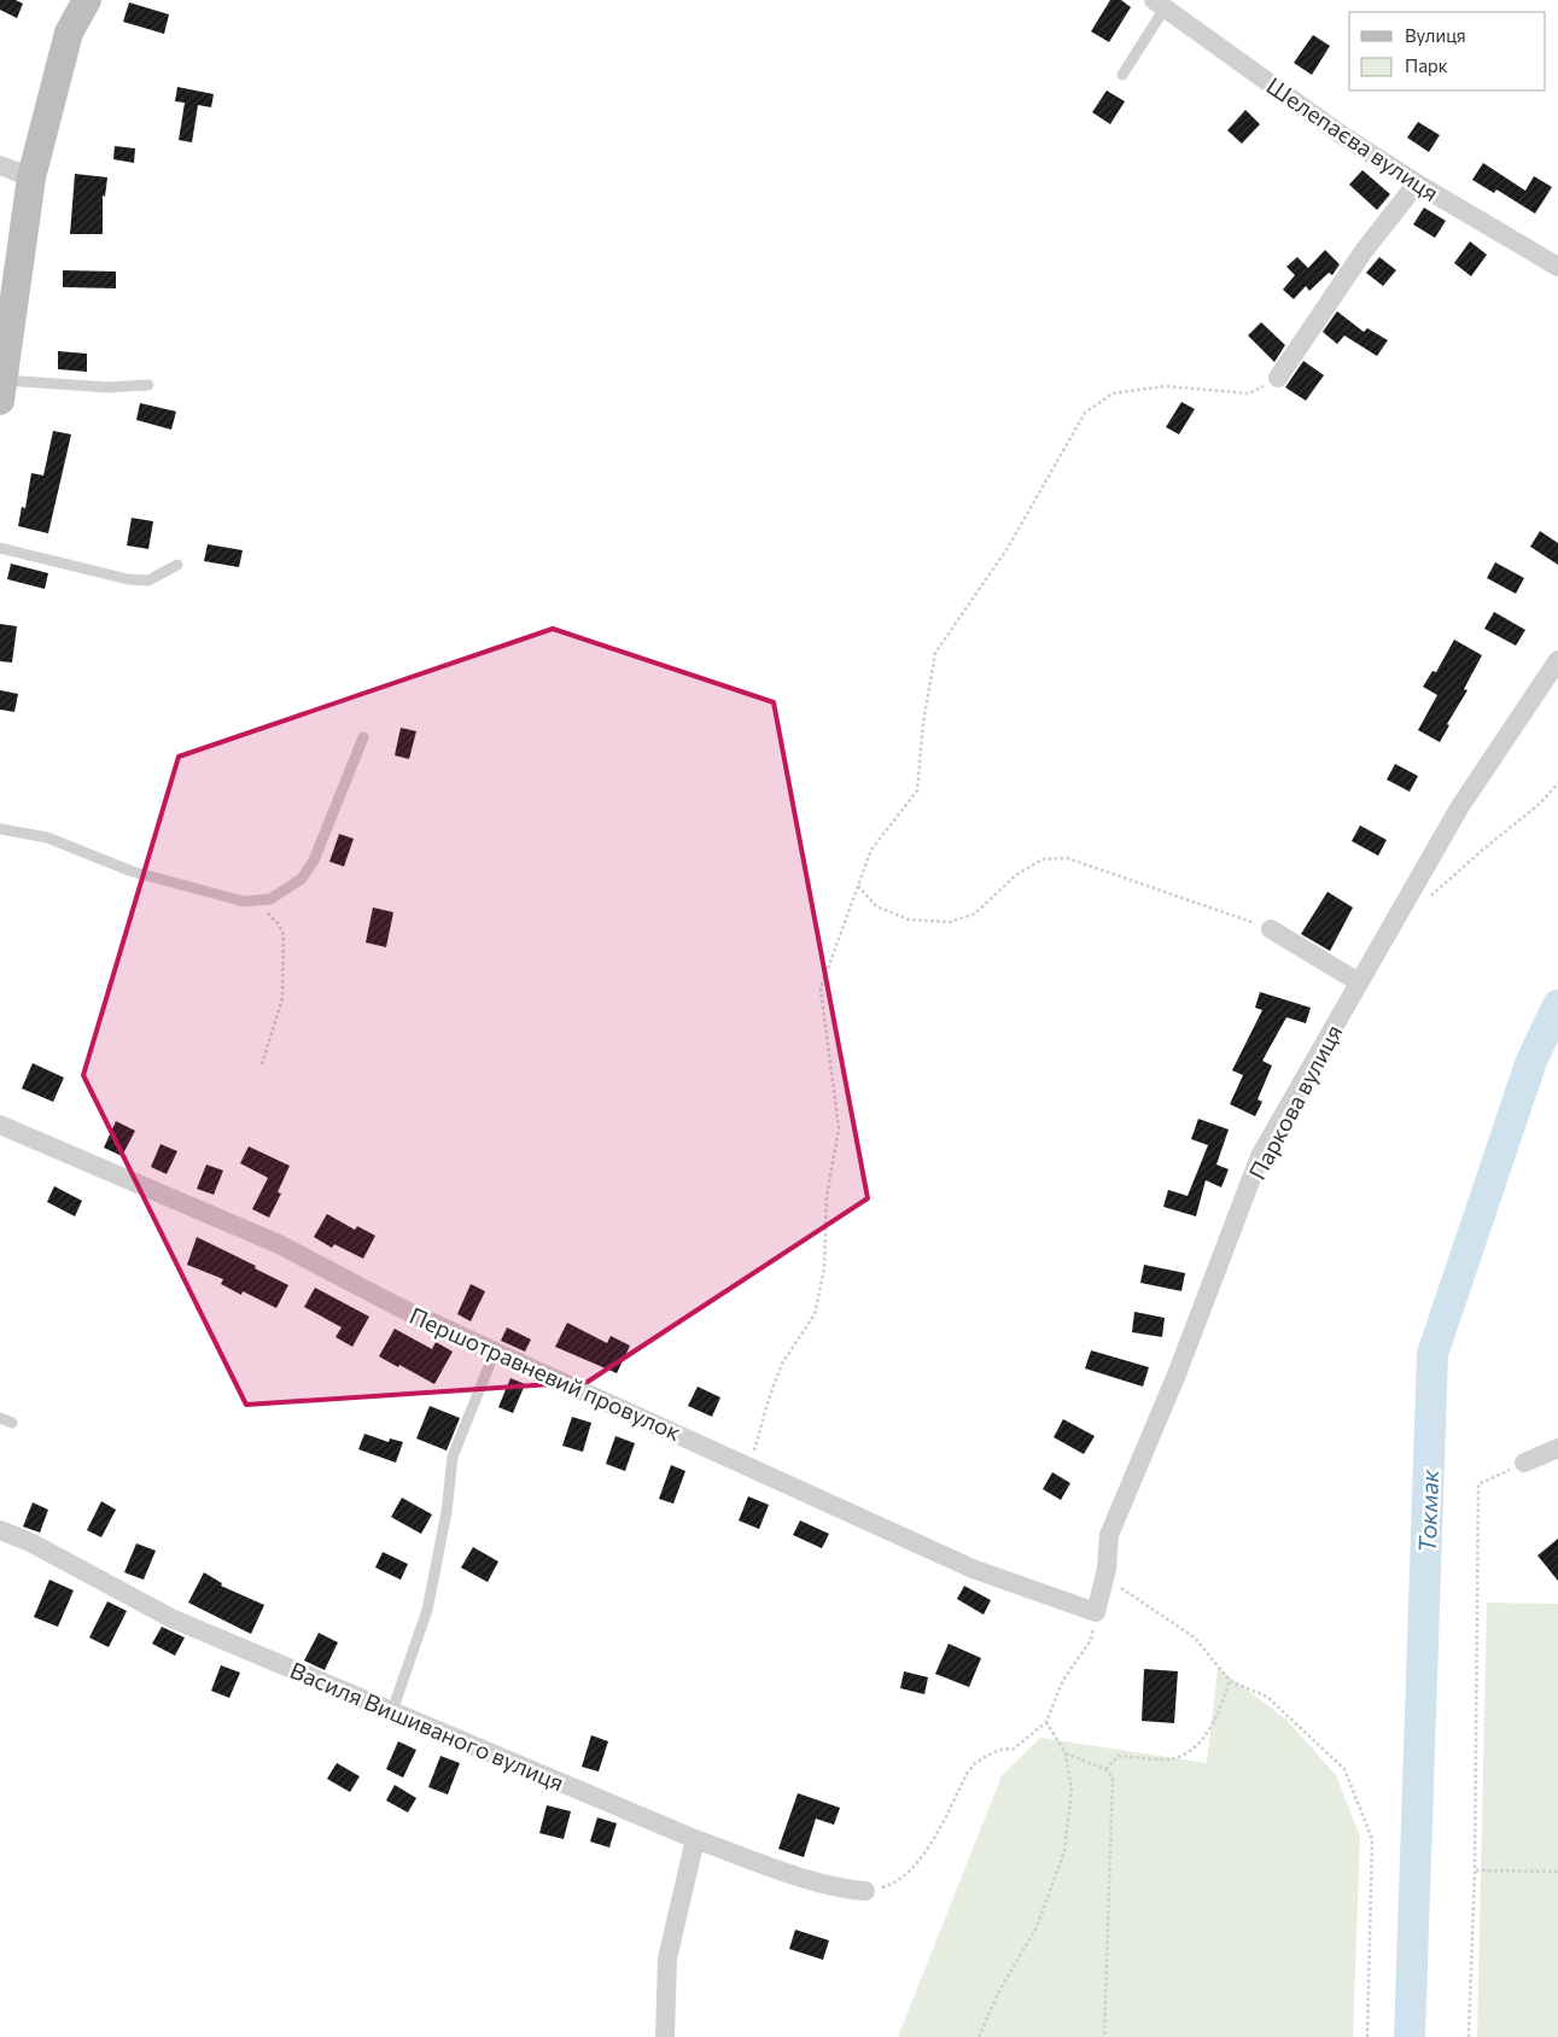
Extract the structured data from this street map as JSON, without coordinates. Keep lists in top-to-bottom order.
{
  "streets": {
    "street": [
      "Шелепаєва вулиця",
      "Паркова вулиця",
      "Першотравневий провулок",
      "Василя Вишиваного вулиця"
    ]
  },
  "crossings": [
    ["Паркова вулиця", "Першотравневий провулок"]
  ],
  "water": ["Токмак"],
  "legend": ["Вулиця", "Парк"]
}
